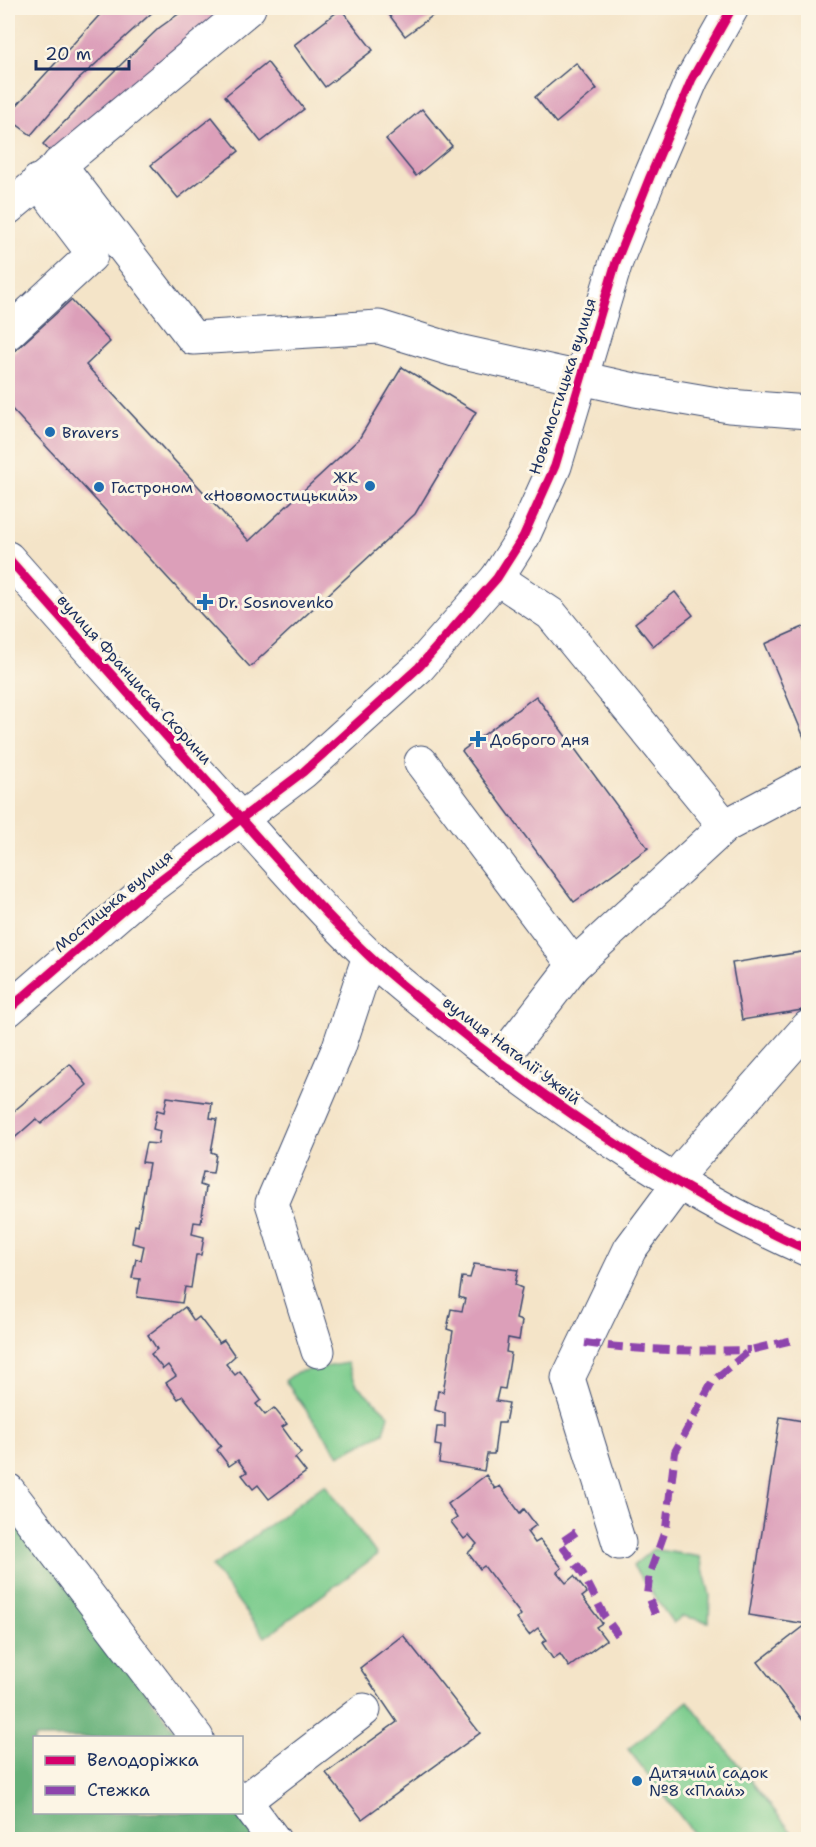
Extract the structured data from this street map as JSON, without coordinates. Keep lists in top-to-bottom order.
{
  "streets": {
    "street": [
      "Новомостицька вулиця",
      "вулиця Франциска Скорини",
      "Мостицька вулиця",
      "вулиця Наталії Ужвій"
    ]
  },
  "crossings": [
    ["Новомостицька вулиця", "вулиця Франциска Скорини"],
    ["Новомостицька вулиця", "Мостицька вулиця"],
    ["Новомостицька вулиця", "вулиця Наталії Ужвій"],
    ["вулиця Франциска Скорини", "Мостицька вулиця"],
    ["вулиця Франциска Скорини", "вулиця Наталії Ужвій"],
    ["Мостицька вулиця", "вулиця Наталії Ужвій"]
  ],
  "places": {
    "other": [
      "Bravers",
      "ЖК «Новомостицький»",
      "Гастроном",
      "Дитячий садок №8 «Плай»"
    ],
    "health": ["Dr. Sosnovenko", "Доброго дня"]
  },
  "legend": ["Велодоріжка", "Стежка"],
  "scale_bar": "20 m"
}
